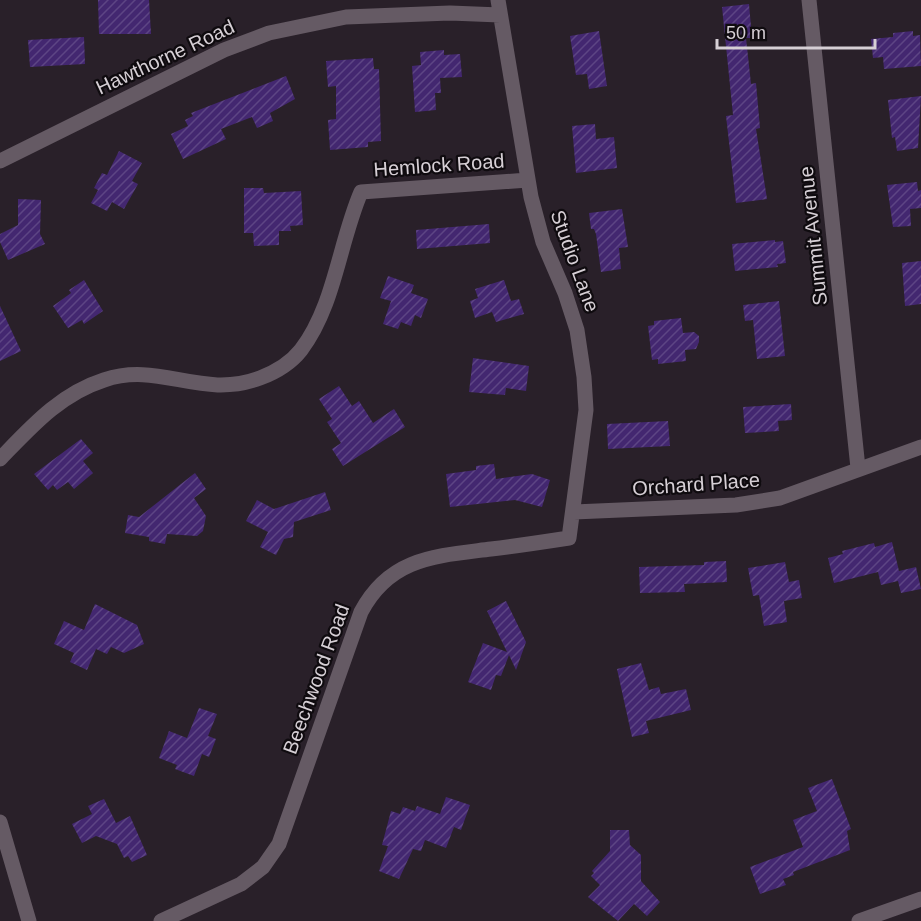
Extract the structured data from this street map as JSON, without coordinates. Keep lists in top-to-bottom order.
{
  "streets": {
    "street": [
      "Hawthorne Road",
      "Hemlock Road",
      "Summit Avenue",
      "Studio Lane",
      "Orchard Place",
      "Beechwood Road"
    ]
  },
  "crossings": [
    ["Hawthorne Road", "Studio Lane"],
    ["Hemlock Road", "Studio Lane"],
    ["Summit Avenue", "Orchard Place"],
    ["Studio Lane", "Orchard Place"],
    ["Studio Lane", "Beechwood Road"]
  ],
  "scale_bar": "50 m"
}
